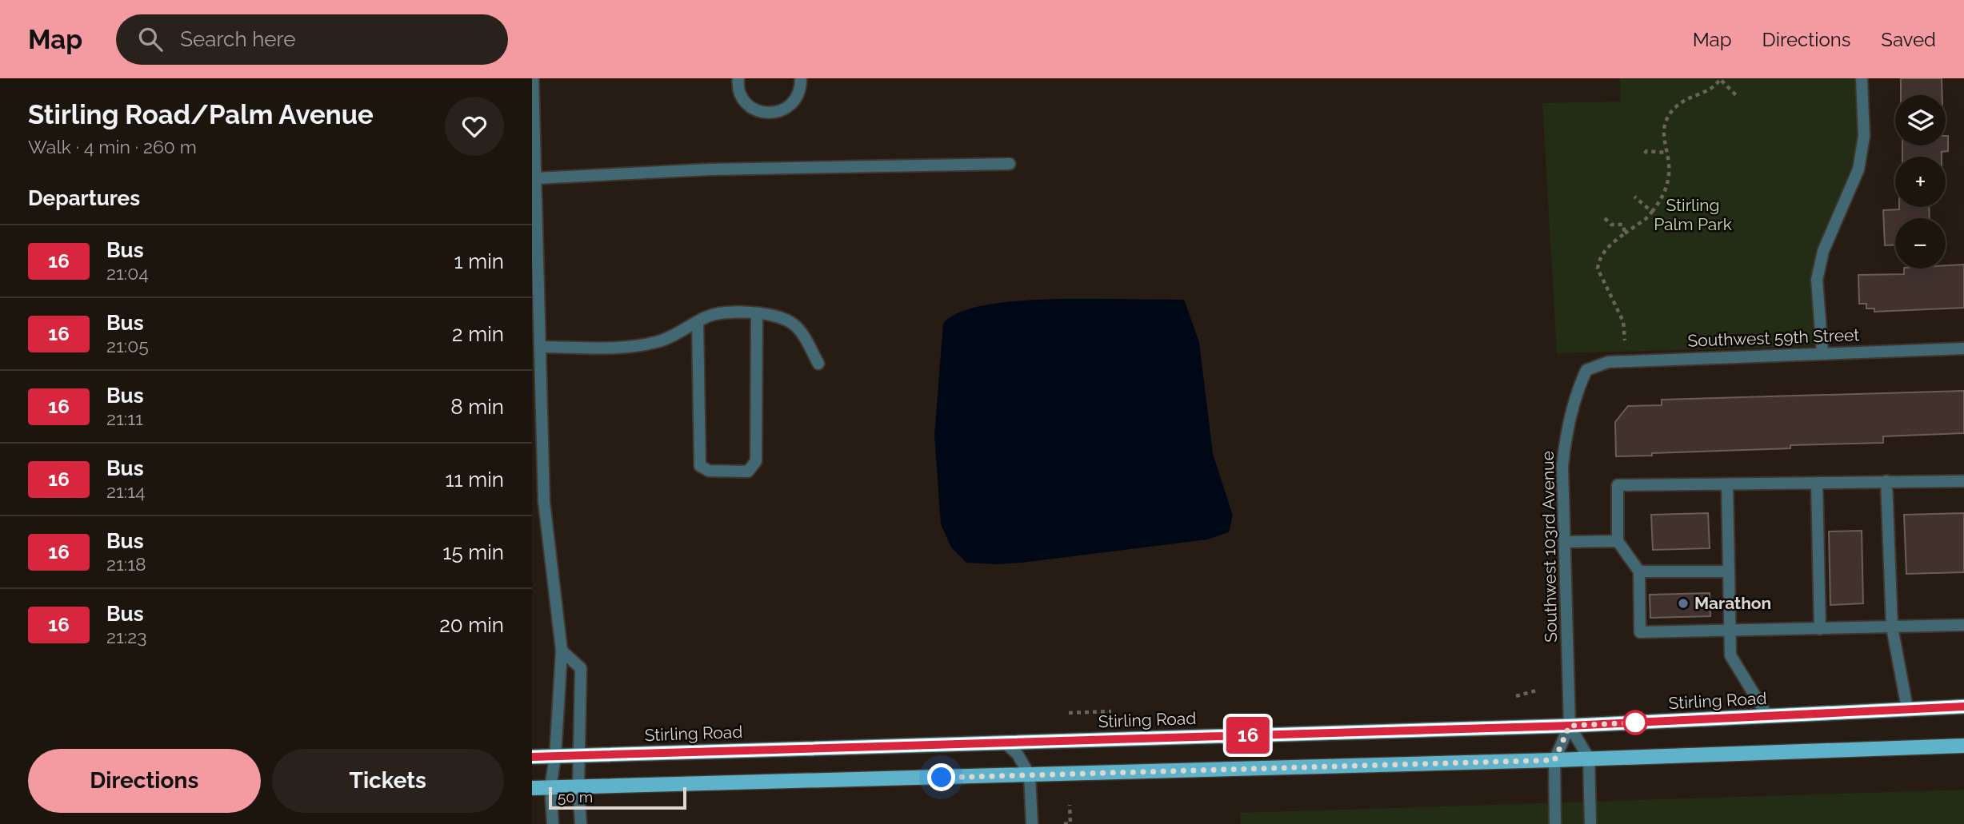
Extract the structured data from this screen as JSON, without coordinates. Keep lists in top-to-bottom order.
{
  "streets": {
    "main road": ["Stirling Road"],
    "street": ["Southwest 59th Street", "Southwest 103rd Avenue"]
  },
  "crossings": [
    ["Southwest 59th Street", "Southwest 103rd Avenue"],
    ["Southwest 103rd Avenue", "Stirling Road"]
  ],
  "parks": ["Stirling Palm Park"],
  "places": ["Marathon"],
  "lines": ["bus line 16"],
  "scale_bar": "50 m",
  "page": {
    "header": "Map",
    "search": "Search here",
    "nav": ["Map", "Directions", "Saved"],
    "heading": [
      ["Stirling Road/Palm Avenue", "Walk · 4 min · 260 m"],
      "Departures"
    ],
    "on_map": "16",
    "map_buttons": ["+", "−"],
    "list": [
      {
        "mark": "16",
        "name": "Bus",
        "note": "21:04",
        "value": "1 min"
      },
      {
        "mark": "16",
        "name": "Bus",
        "note": "21:05",
        "value": "2 min"
      },
      {
        "mark": "16",
        "name": "Bus",
        "note": "21:11",
        "value": "8 min"
      },
      {
        "mark": "16",
        "name": "Bus",
        "note": "21:14",
        "value": "11 min"
      },
      {
        "mark": "16",
        "name": "Bus",
        "note": "21:18",
        "value": "15 min"
      },
      {
        "mark": "16",
        "name": "Bus",
        "note": "21:23",
        "value": "20 min"
      }
    ],
    "buttons": ["Directions", "Tickets"],
    "scale": "50 m"
  }
}
